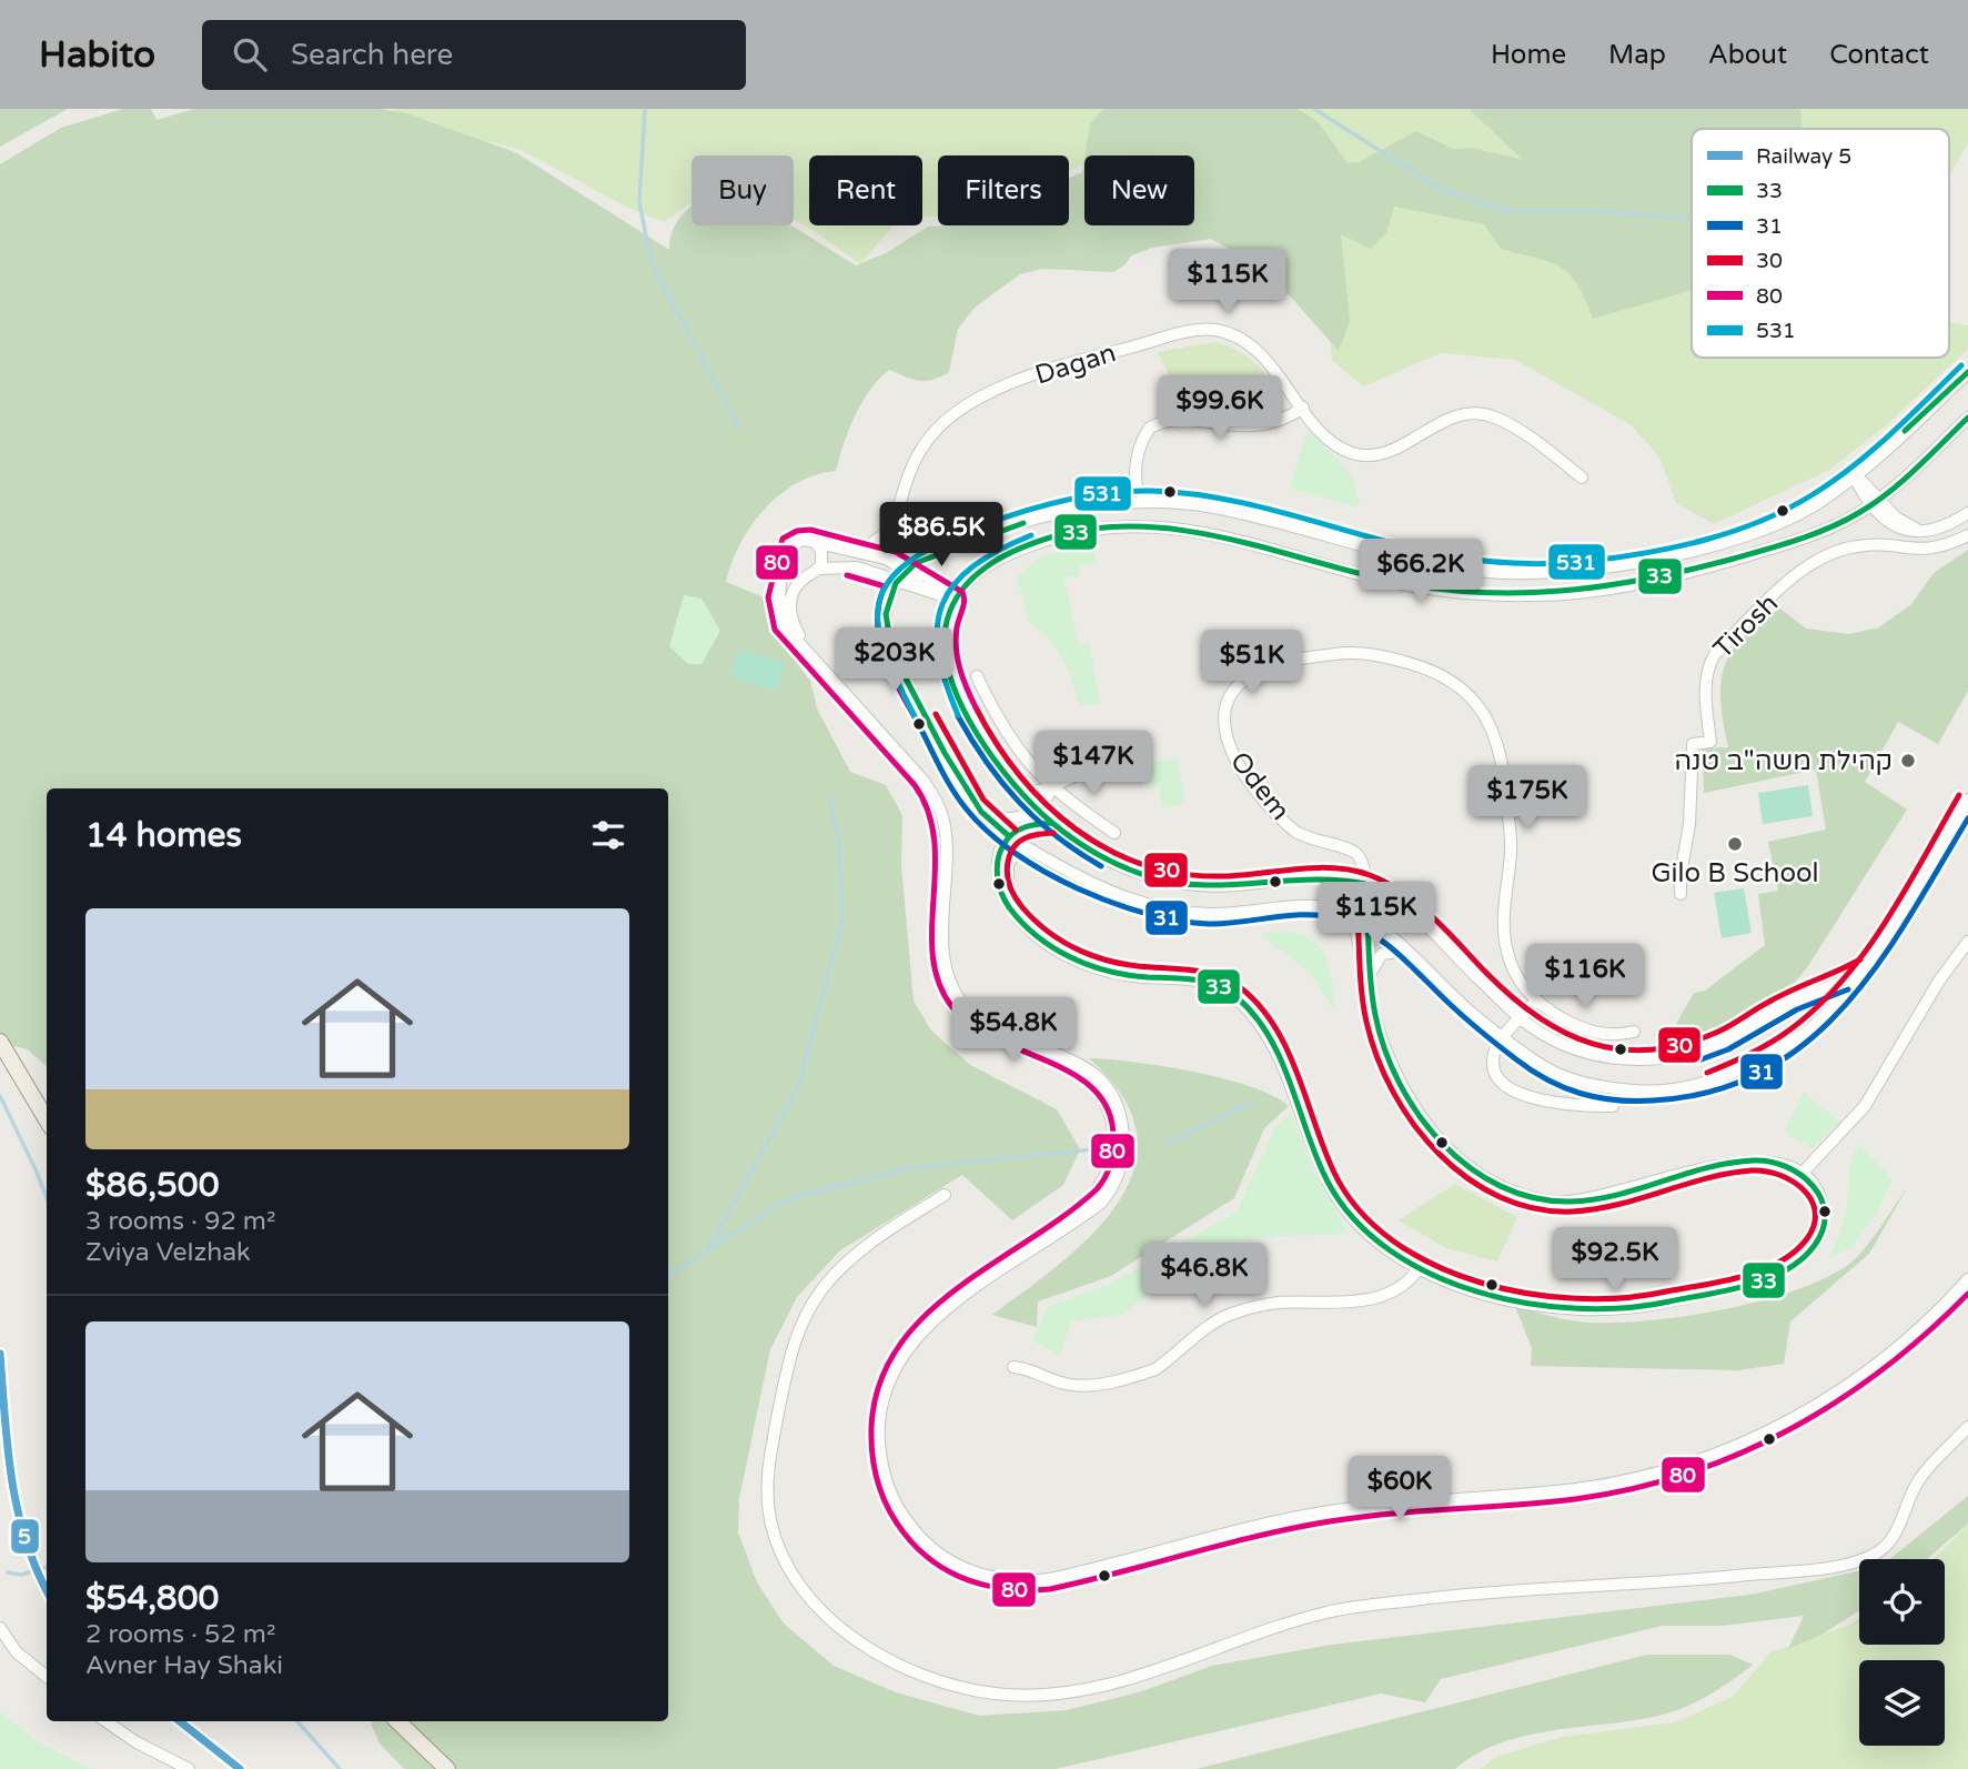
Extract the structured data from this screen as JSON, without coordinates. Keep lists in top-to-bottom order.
{
  "streets": {
    "street": ["Dagan", "Tirosh", "Odem"]
  },
  "places": ["קהילת משה\"ב טנה", "Gilo B School"],
  "lines": [
    "transit line 531",
    "transit line 33",
    "transit line 80",
    "transit line 30",
    "transit line 31",
    "rail line 5"
  ],
  "legend": [
    "Railway 5",
    "33",
    "31",
    "30",
    "80",
    "531"
  ],
  "page": {
    "header": "Habito",
    "search": "Search here",
    "nav": [
      "Home",
      "Map",
      "About",
      "Contact"
    ],
    "chip": [
      "Buy",
      "Rent",
      "Filters",
      "New"
    ],
    "price": [
      "$115K",
      "$99.6K",
      "$86.5K",
      "$66.2K",
      "$203K",
      "$51K",
      "$147K",
      "$175K",
      "$115K",
      "$116K",
      "$54.8K",
      "$92.5K",
      "$46.8K",
      "$60K"
    ],
    "heading": "14 homes",
    "list": [
      {
        "name": "$86,500",
        "note": "3 rooms · 92 m² · Zviya VeIzhak"
      },
      {
        "name": "$54,800",
        "note": "2 rooms · 52 m² · Avner Hay Shaki"
      }
    ]
  }
}
